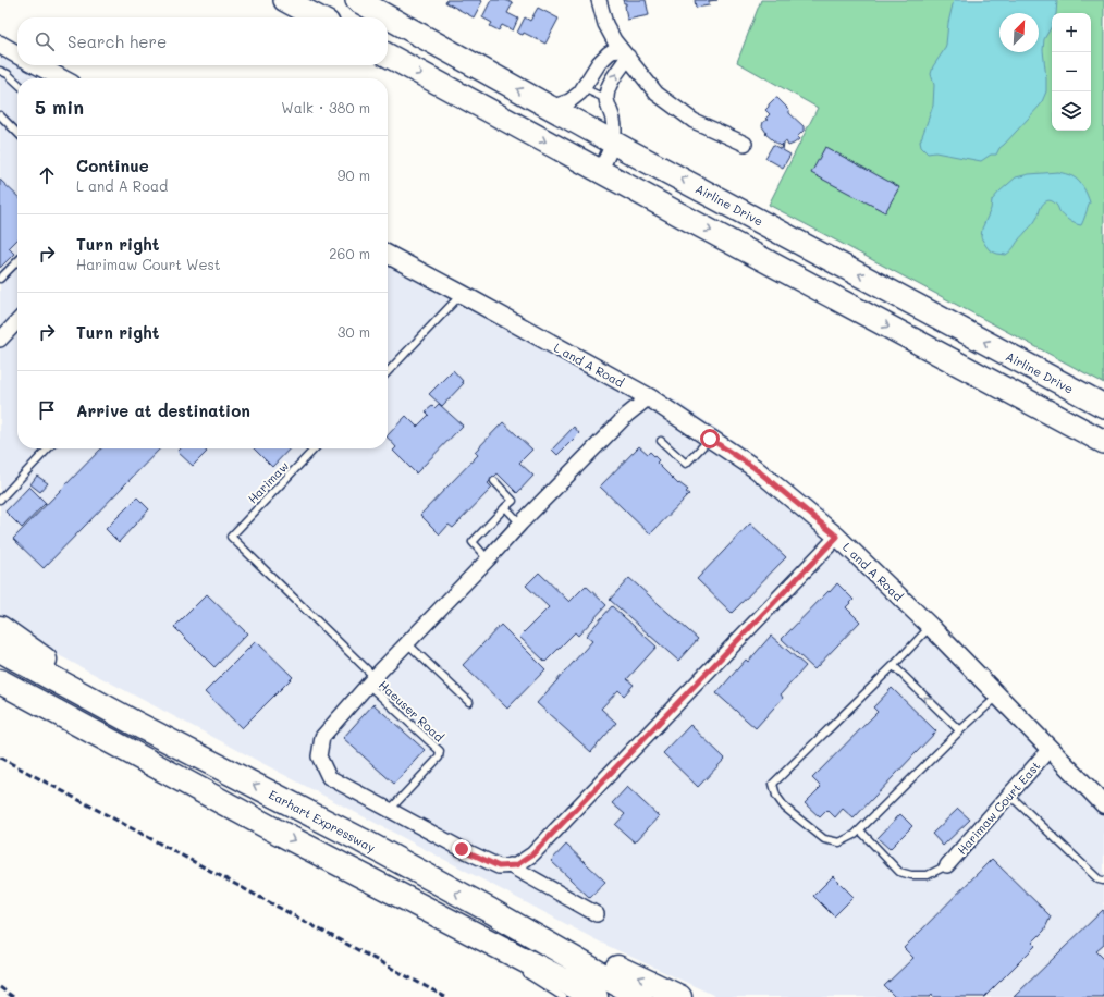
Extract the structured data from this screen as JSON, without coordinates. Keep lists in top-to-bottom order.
{
  "streets": {
    "highway": ["Airline Drive", "Earhart Expressway"],
    "street": ["L and A Road", "Harimaw Court East"],
    "lane": ["Harimaw", "Haeuser Road"]
  },
  "crossings": [
    ["L and A Road", "Harimaw Court East"],
    ["Harimaw", "Haeuser Road"]
  ],
  "north": "top right",
  "page": {
    "map_buttons": ["+", "−"],
    "search": "Search here",
    "heading": ["5 min", "Walk · 380 m"],
    "list": [
      ["Continue", "L and A Road", "90 m"],
      ["Turn right", "Harimaw Court West", "260 m"],
      ["Turn right", "30 m"],
      "Arrive at destination"
    ]
  }
}
